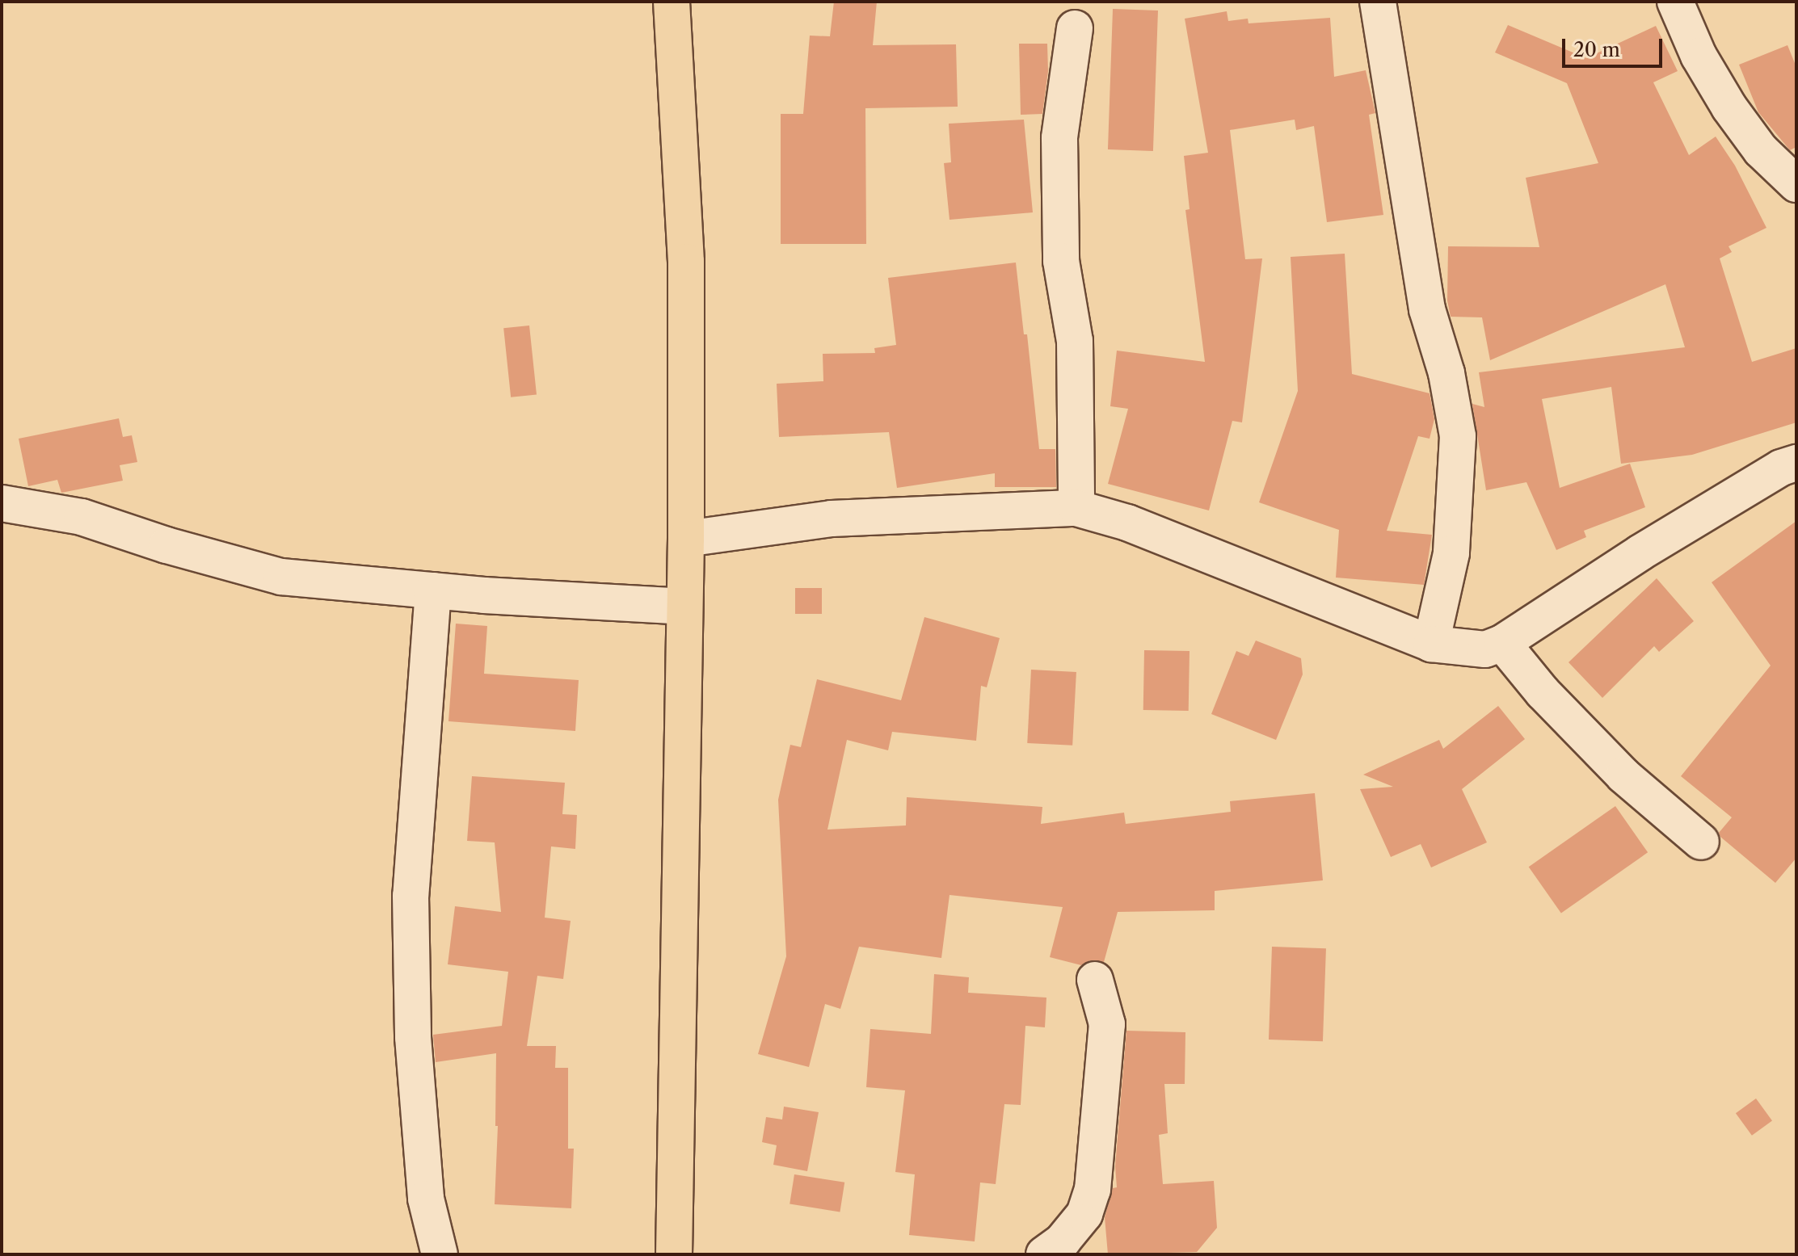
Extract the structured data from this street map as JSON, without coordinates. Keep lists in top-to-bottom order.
{
  "scale_bar": "20 m"
}
